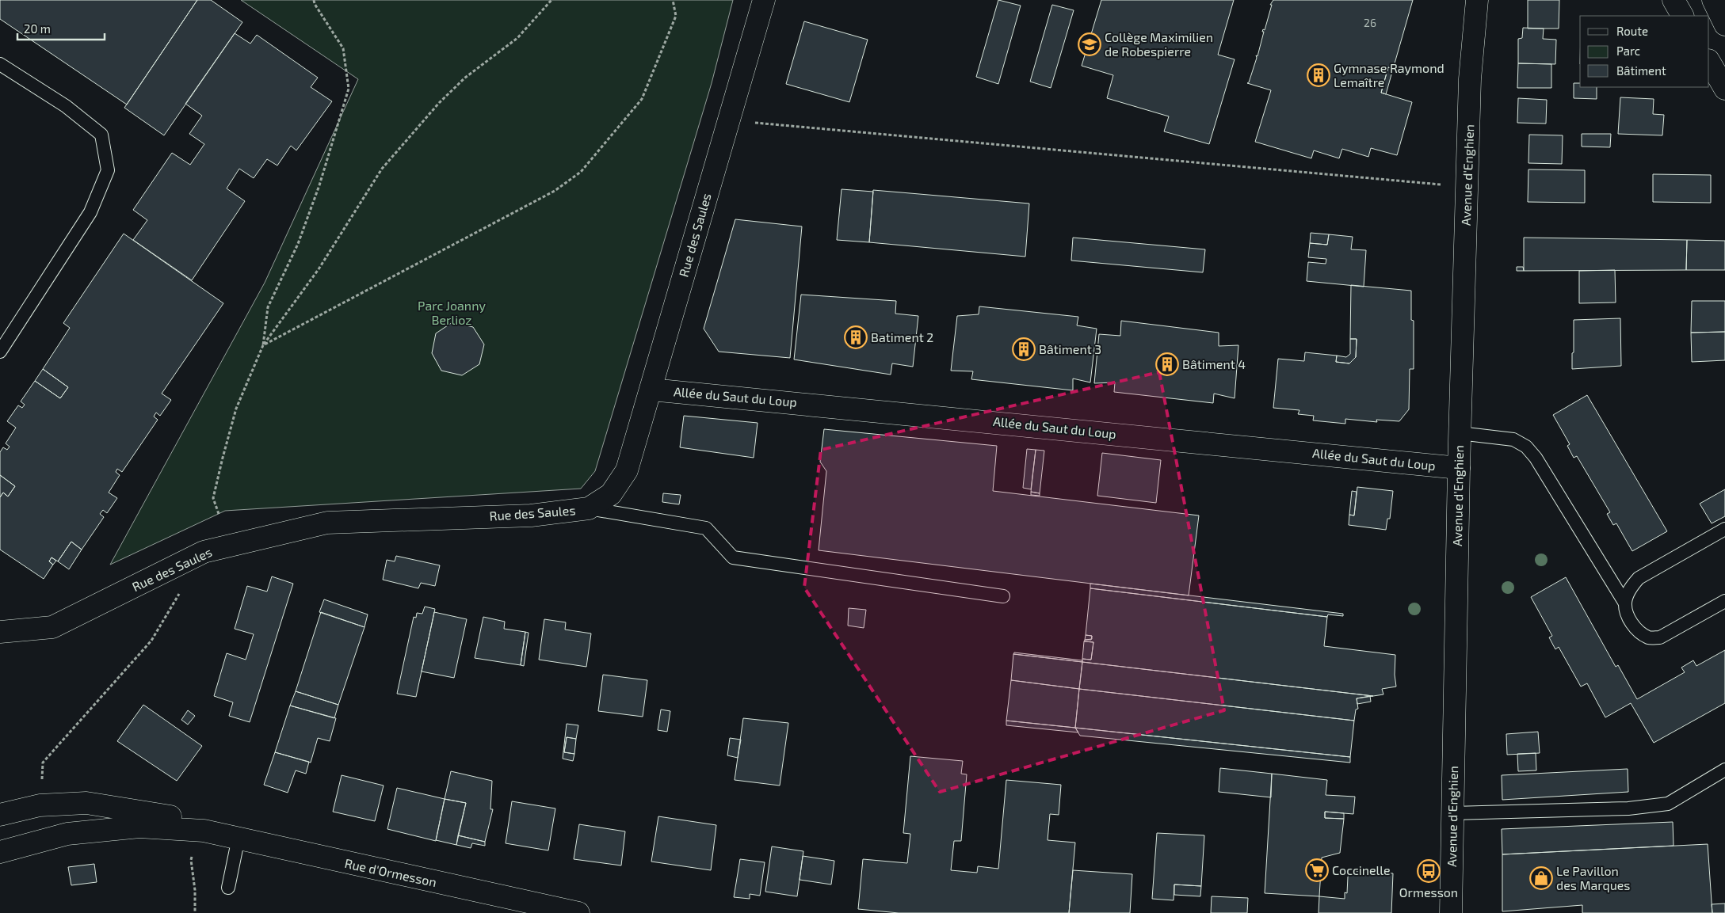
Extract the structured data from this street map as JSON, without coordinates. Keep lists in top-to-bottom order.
{
  "streets": {
    "street": [
      "Avenue d'Enghien",
      "Rue des Saules",
      "Allée du Saut du Loup",
      "Rue d'Ormesson"
    ]
  },
  "crossings": [
    ["Avenue d'Enghien", "Allée du Saut du Loup"],
    ["Rue des Saules", "Allée du Saut du Loup"]
  ],
  "parks": ["Parc Joanny Berlioz"],
  "places": {
    "school or university": ["Collège Maximilien de Robespierre"],
    "building": [
      "Gymnase Raymond Lemaître",
      "Batiment 2",
      "Bâtiment 3",
      "Bâtiment 4"
    ],
    "supermarket": ["Coccinelle"],
    "bus stop": ["Ormesson"],
    "shop": ["Le Pavillon des Marques"]
  },
  "house_numbers": ["26"],
  "legend": ["Route", "Parc", "Bâtiment"],
  "scale_bar": "20 m"
}
